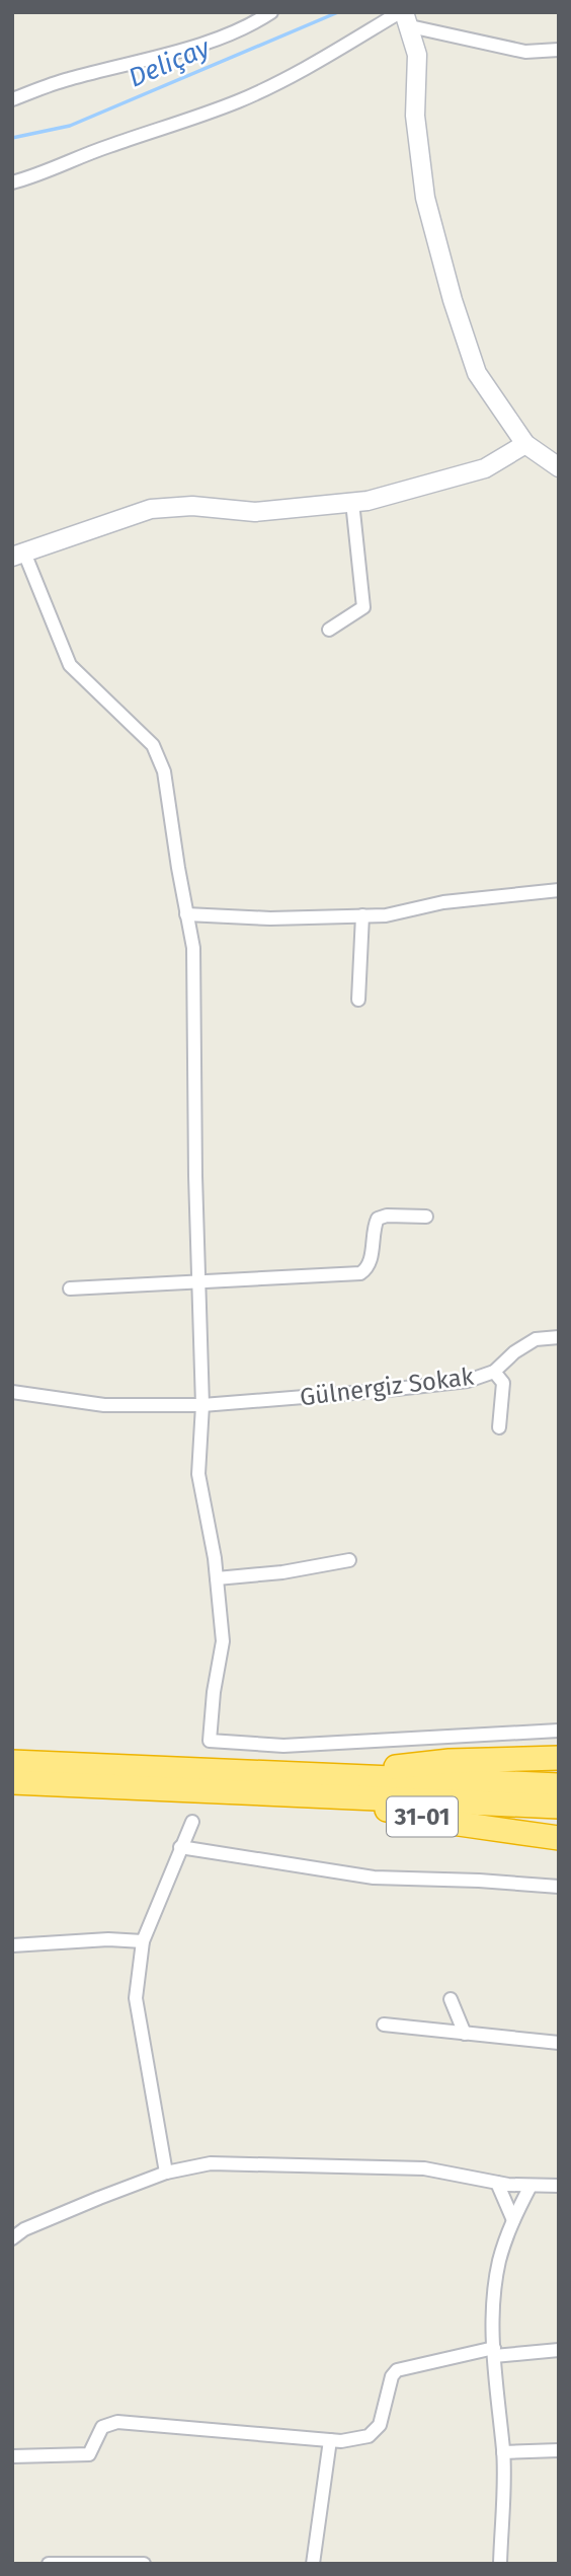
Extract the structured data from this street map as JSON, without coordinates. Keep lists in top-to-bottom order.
{
  "streets": {
    "highway": ["31-01"],
    "street": ["Gülnergiz Sokak"]
  },
  "water": ["Deliçay"]
}
